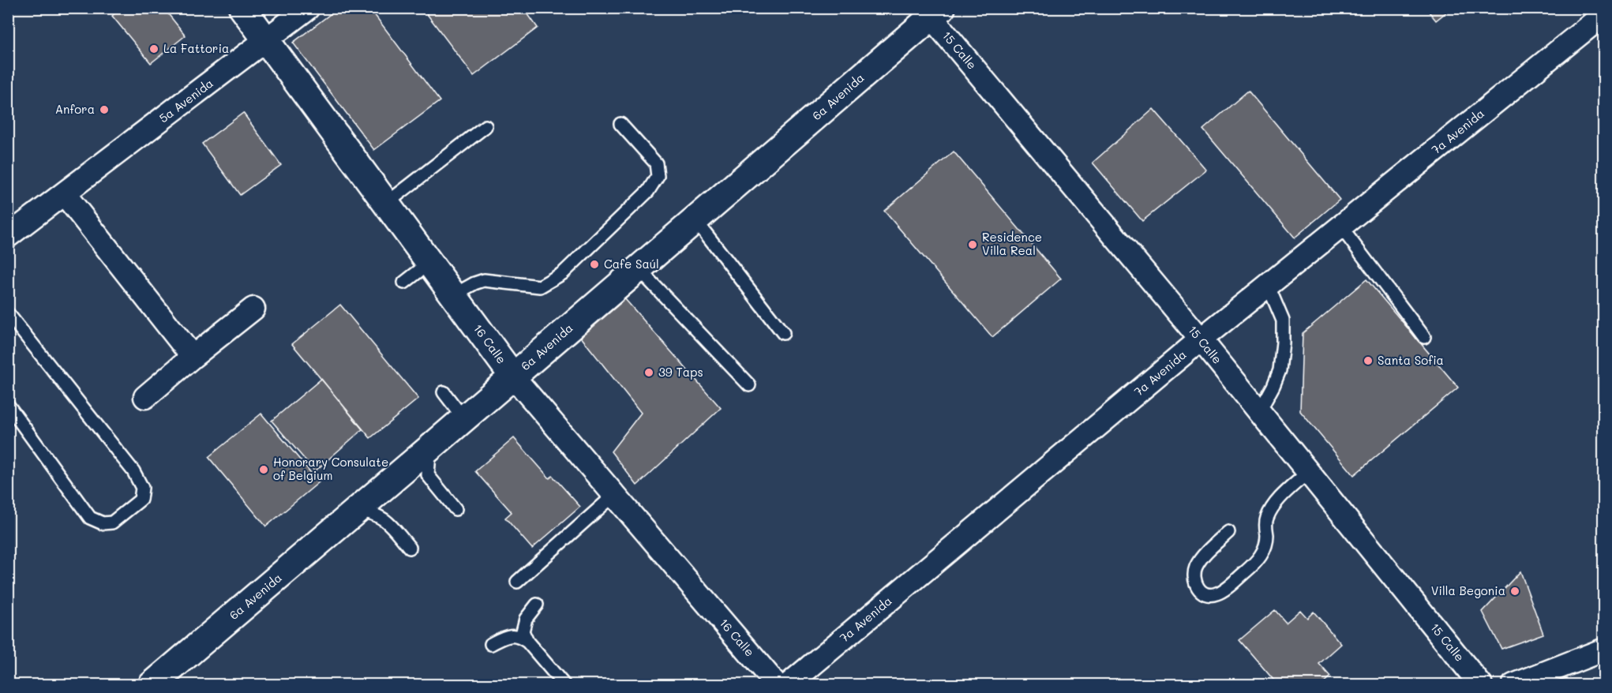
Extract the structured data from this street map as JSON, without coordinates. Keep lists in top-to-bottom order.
{
  "streets": {
    "street": [
      "15 Calle",
      "6a Avenida",
      "5a Avenida",
      "7a Avenida",
      "16 Calle"
    ]
  },
  "crossings": [
    ["15 Calle", "6a Avenida"],
    ["15 Calle", "7a Avenida"],
    ["6a Avenida", "16 Calle"],
    ["5a Avenida", "16 Calle"]
  ],
  "places": [
    "La Fattoria",
    "Anfora",
    "Residence Villa Real",
    "Cafe Saúl",
    "Santa Sofia",
    "39 Taps",
    "Honorary Consulate of Belgium",
    "Villa Begonia"
  ]
}
